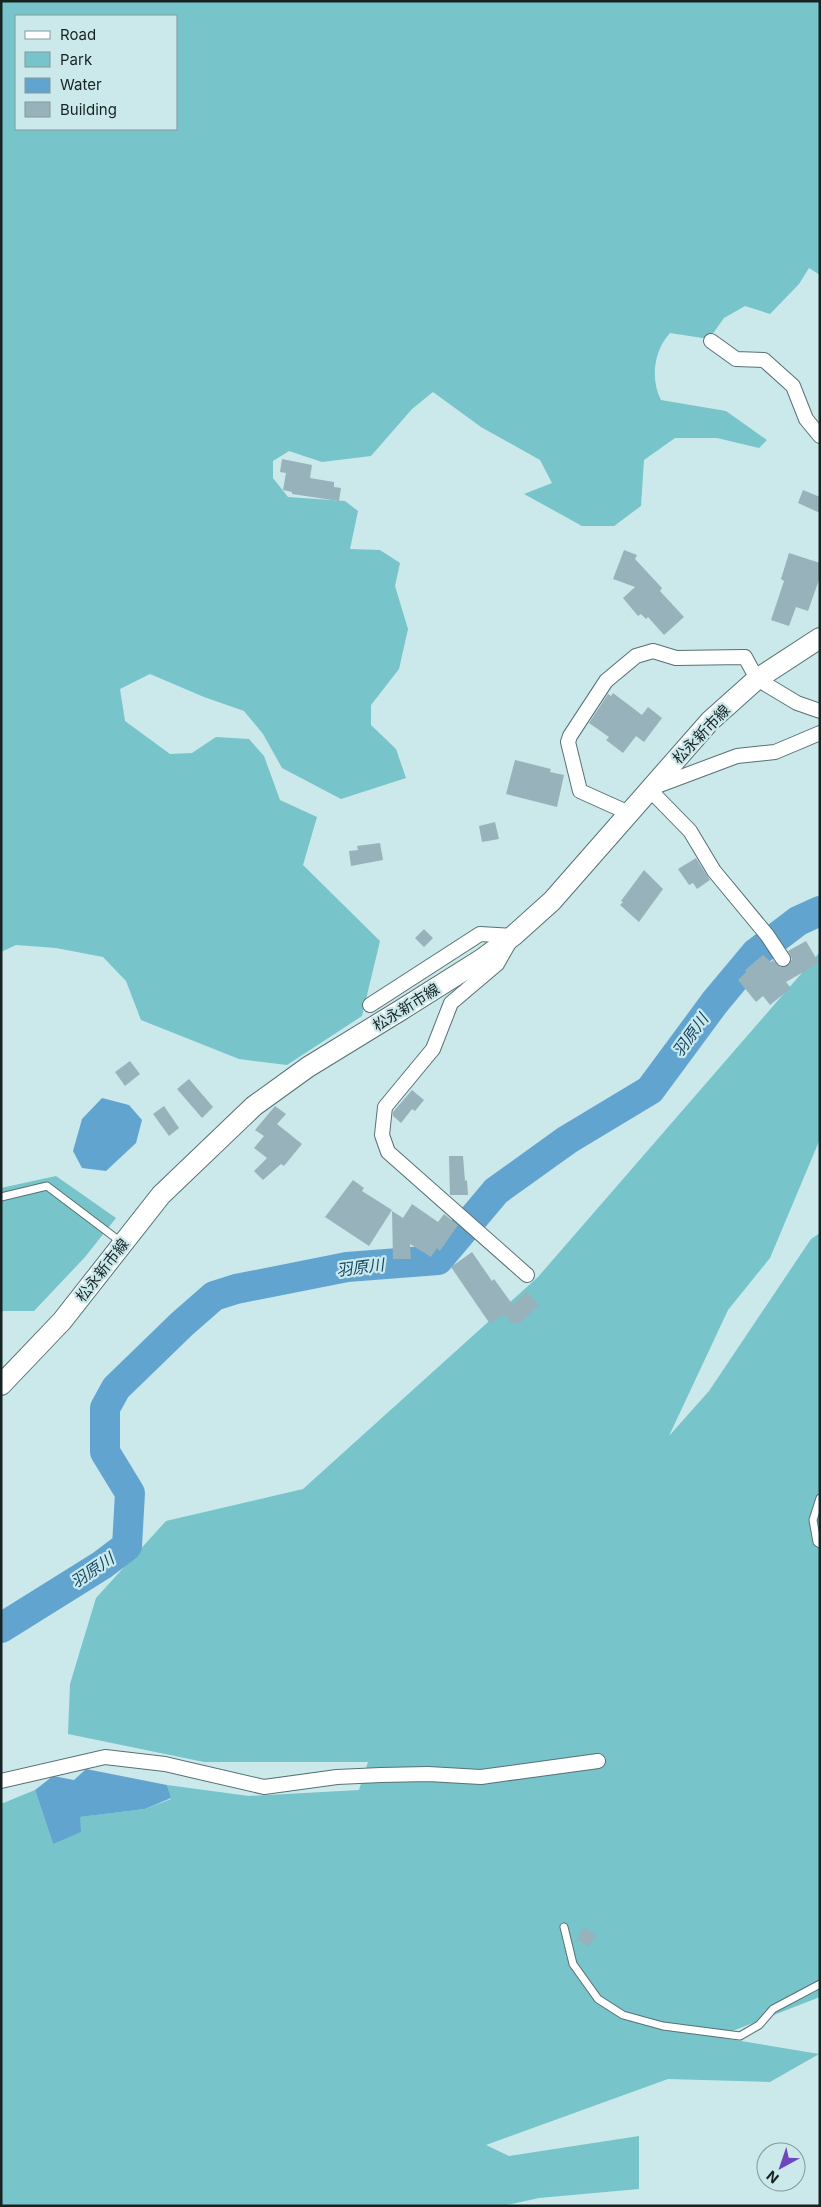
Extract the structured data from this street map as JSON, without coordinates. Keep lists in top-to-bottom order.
{
  "streets": {
    "main road": ["松永新市線"]
  },
  "water": ["羽原川"],
  "legend": [
    "Road",
    "Park",
    "Water",
    "Building"
  ],
  "north": "bottom left"
}
